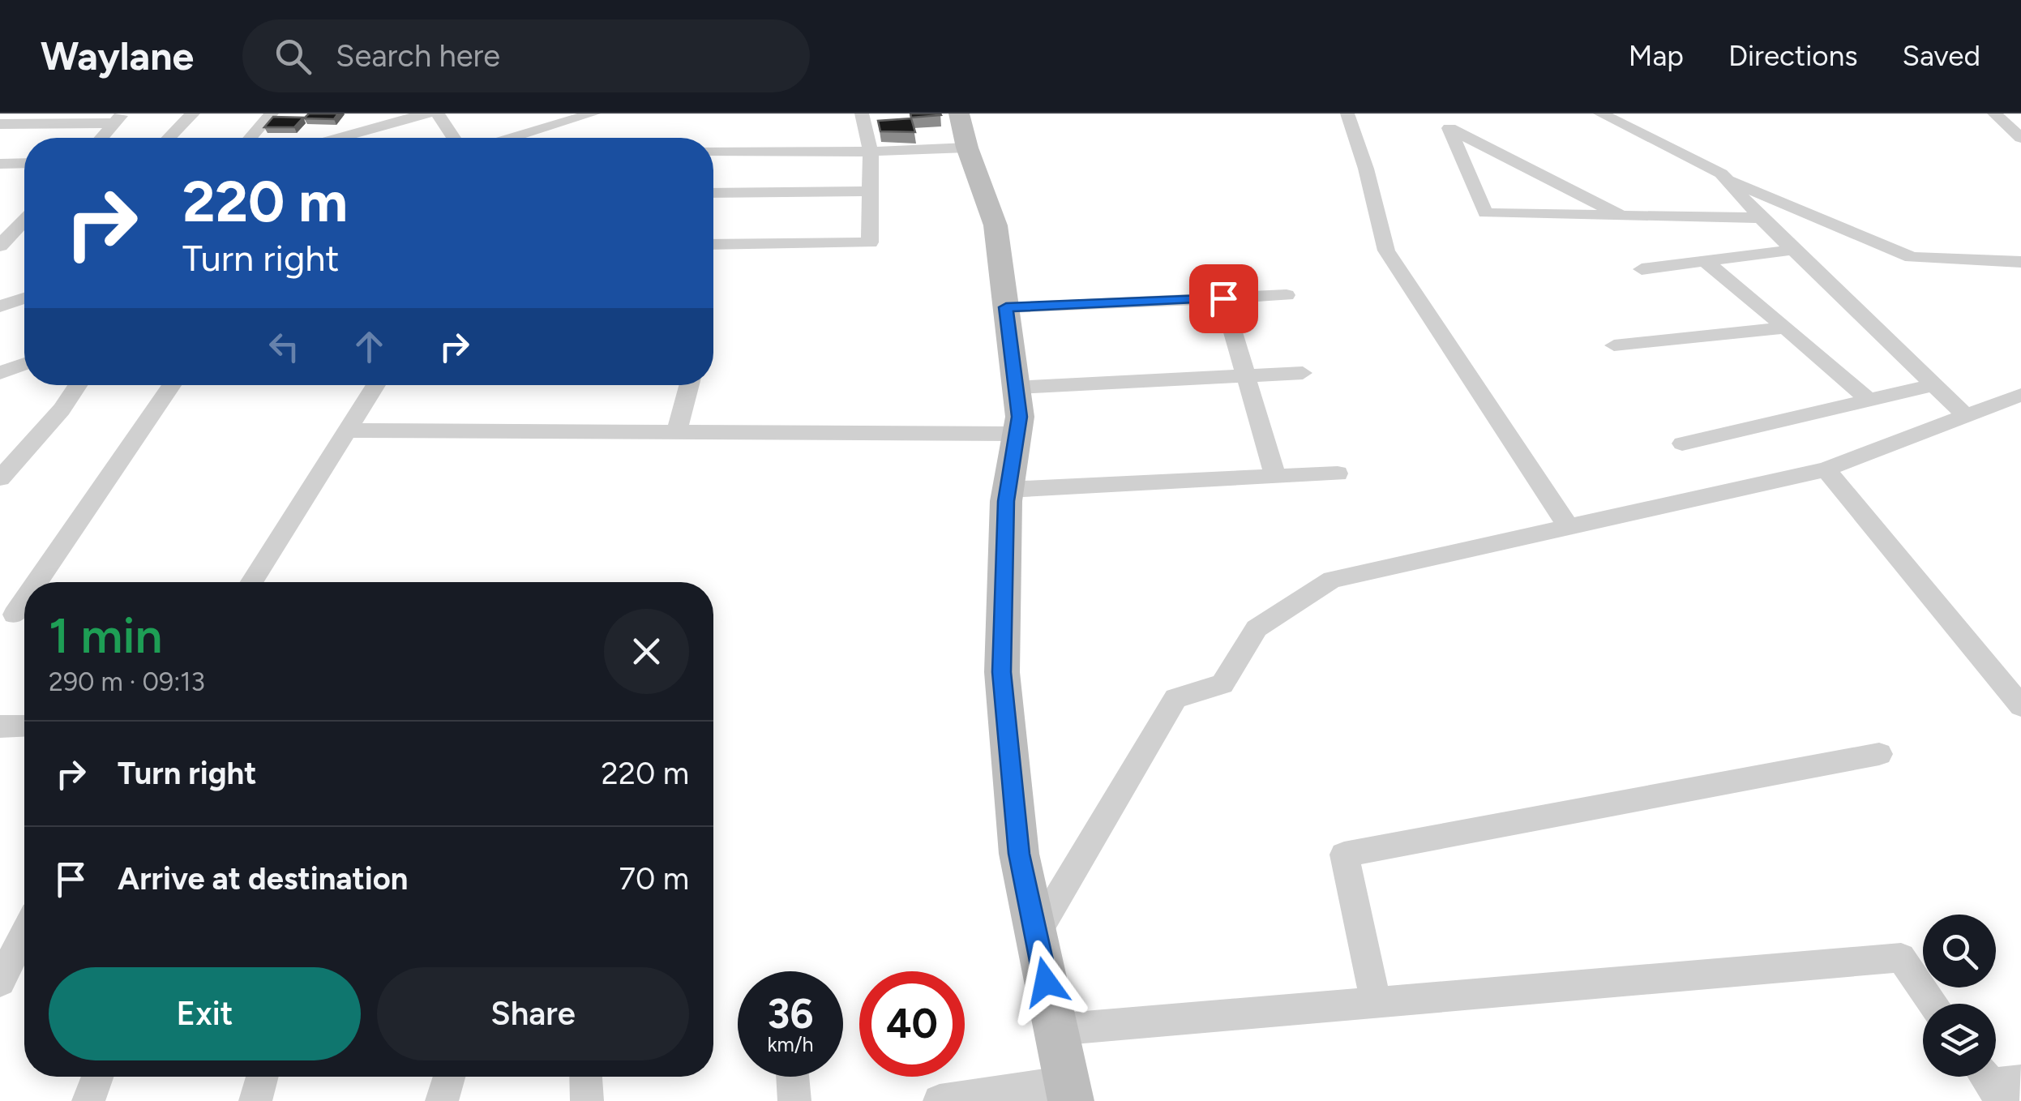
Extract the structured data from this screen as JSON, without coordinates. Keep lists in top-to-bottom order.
{
  "page": {
    "header": "Waylane",
    "search": "Search here",
    "nav": ["Map", "Directions", "Saved"],
    "turn": ["220 m", "Turn right"],
    "heading": ["1 min", "290 m · 09:13"],
    "list": [
      {
        "name": "Turn right",
        "value": "220 m"
      },
      {
        "name": "Arrive at destination",
        "value": "70 m"
      }
    ],
    "buttons": ["Exit", "Share"],
    "speed": "36 km/h",
    "limit": "40"
  }
}
